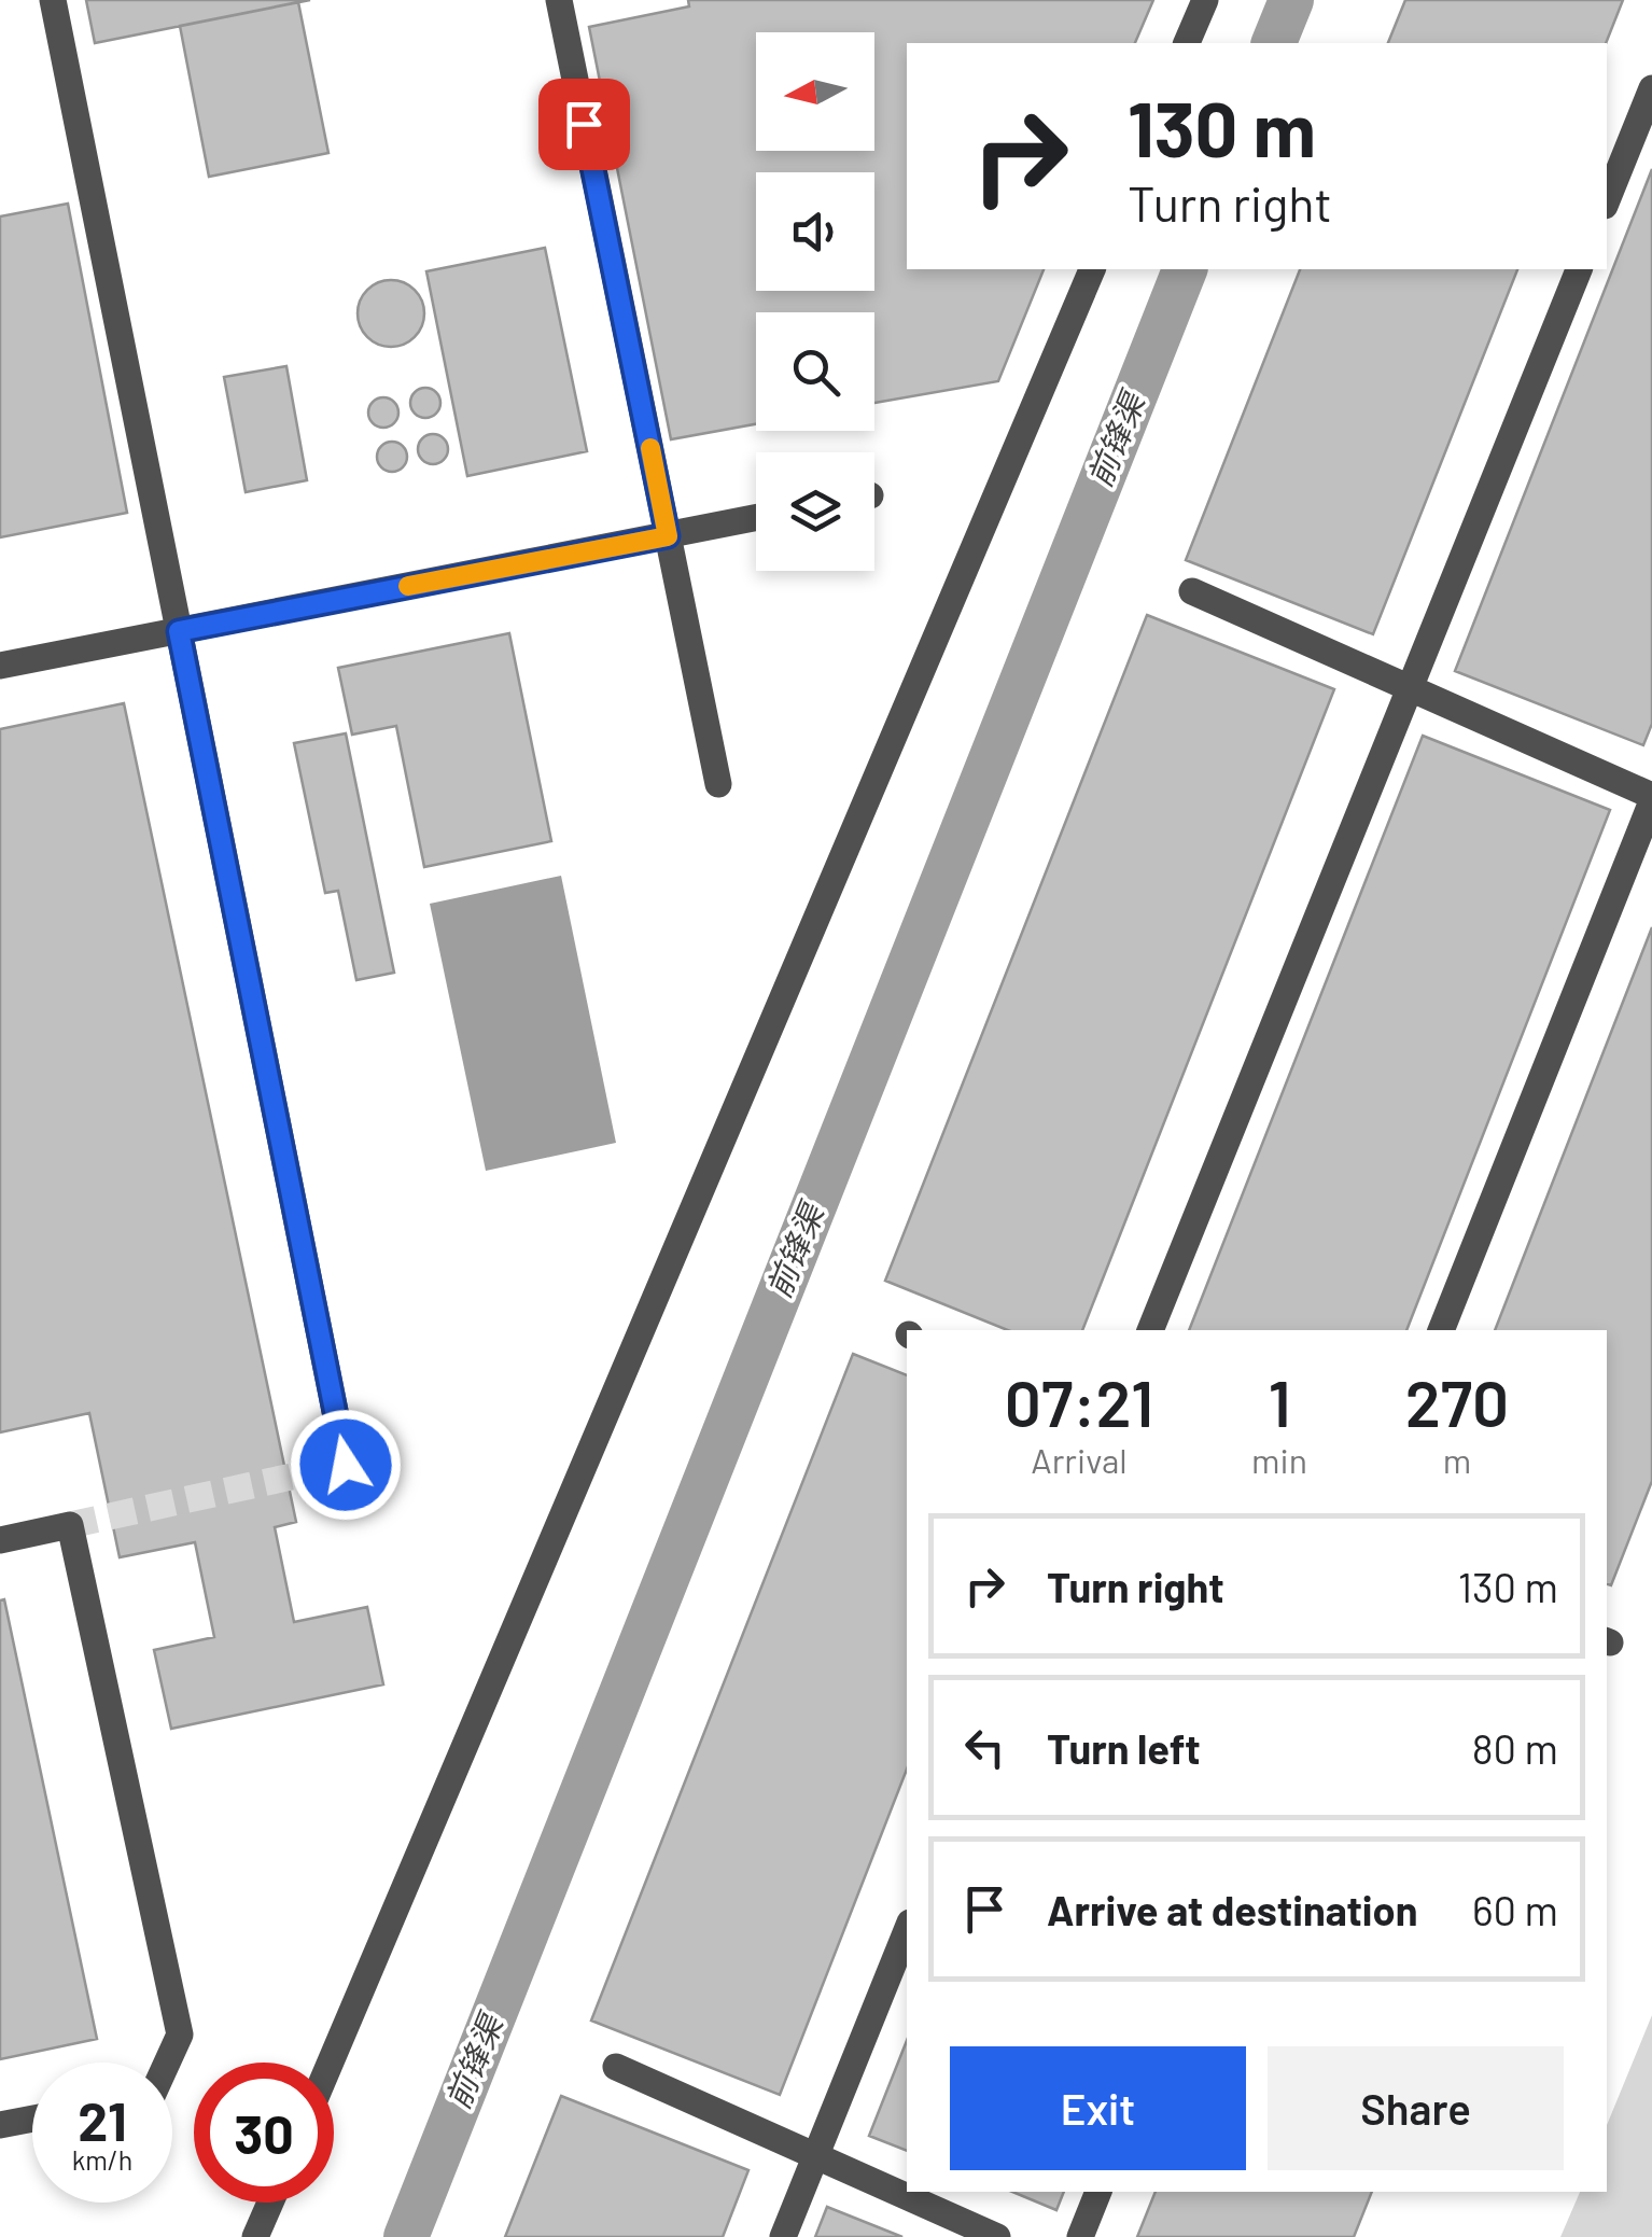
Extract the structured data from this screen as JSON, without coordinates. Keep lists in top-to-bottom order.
{
  "water": ["前锋渠"],
  "north": "left",
  "page": {
    "turn": ["130 m", "Turn right"],
    "eta": [
      "07:21",
      "Arrival",
      "1",
      "min",
      "270",
      "m"
    ],
    "list": [
      {
        "name": "Turn right",
        "value": "130 m"
      },
      {
        "name": "Turn left",
        "value": "80 m"
      },
      {
        "name": "Arrive at destination",
        "value": "60 m"
      }
    ],
    "buttons": ["Exit", "Share"],
    "speed": "21 km/h",
    "limit": "30"
  }
}
